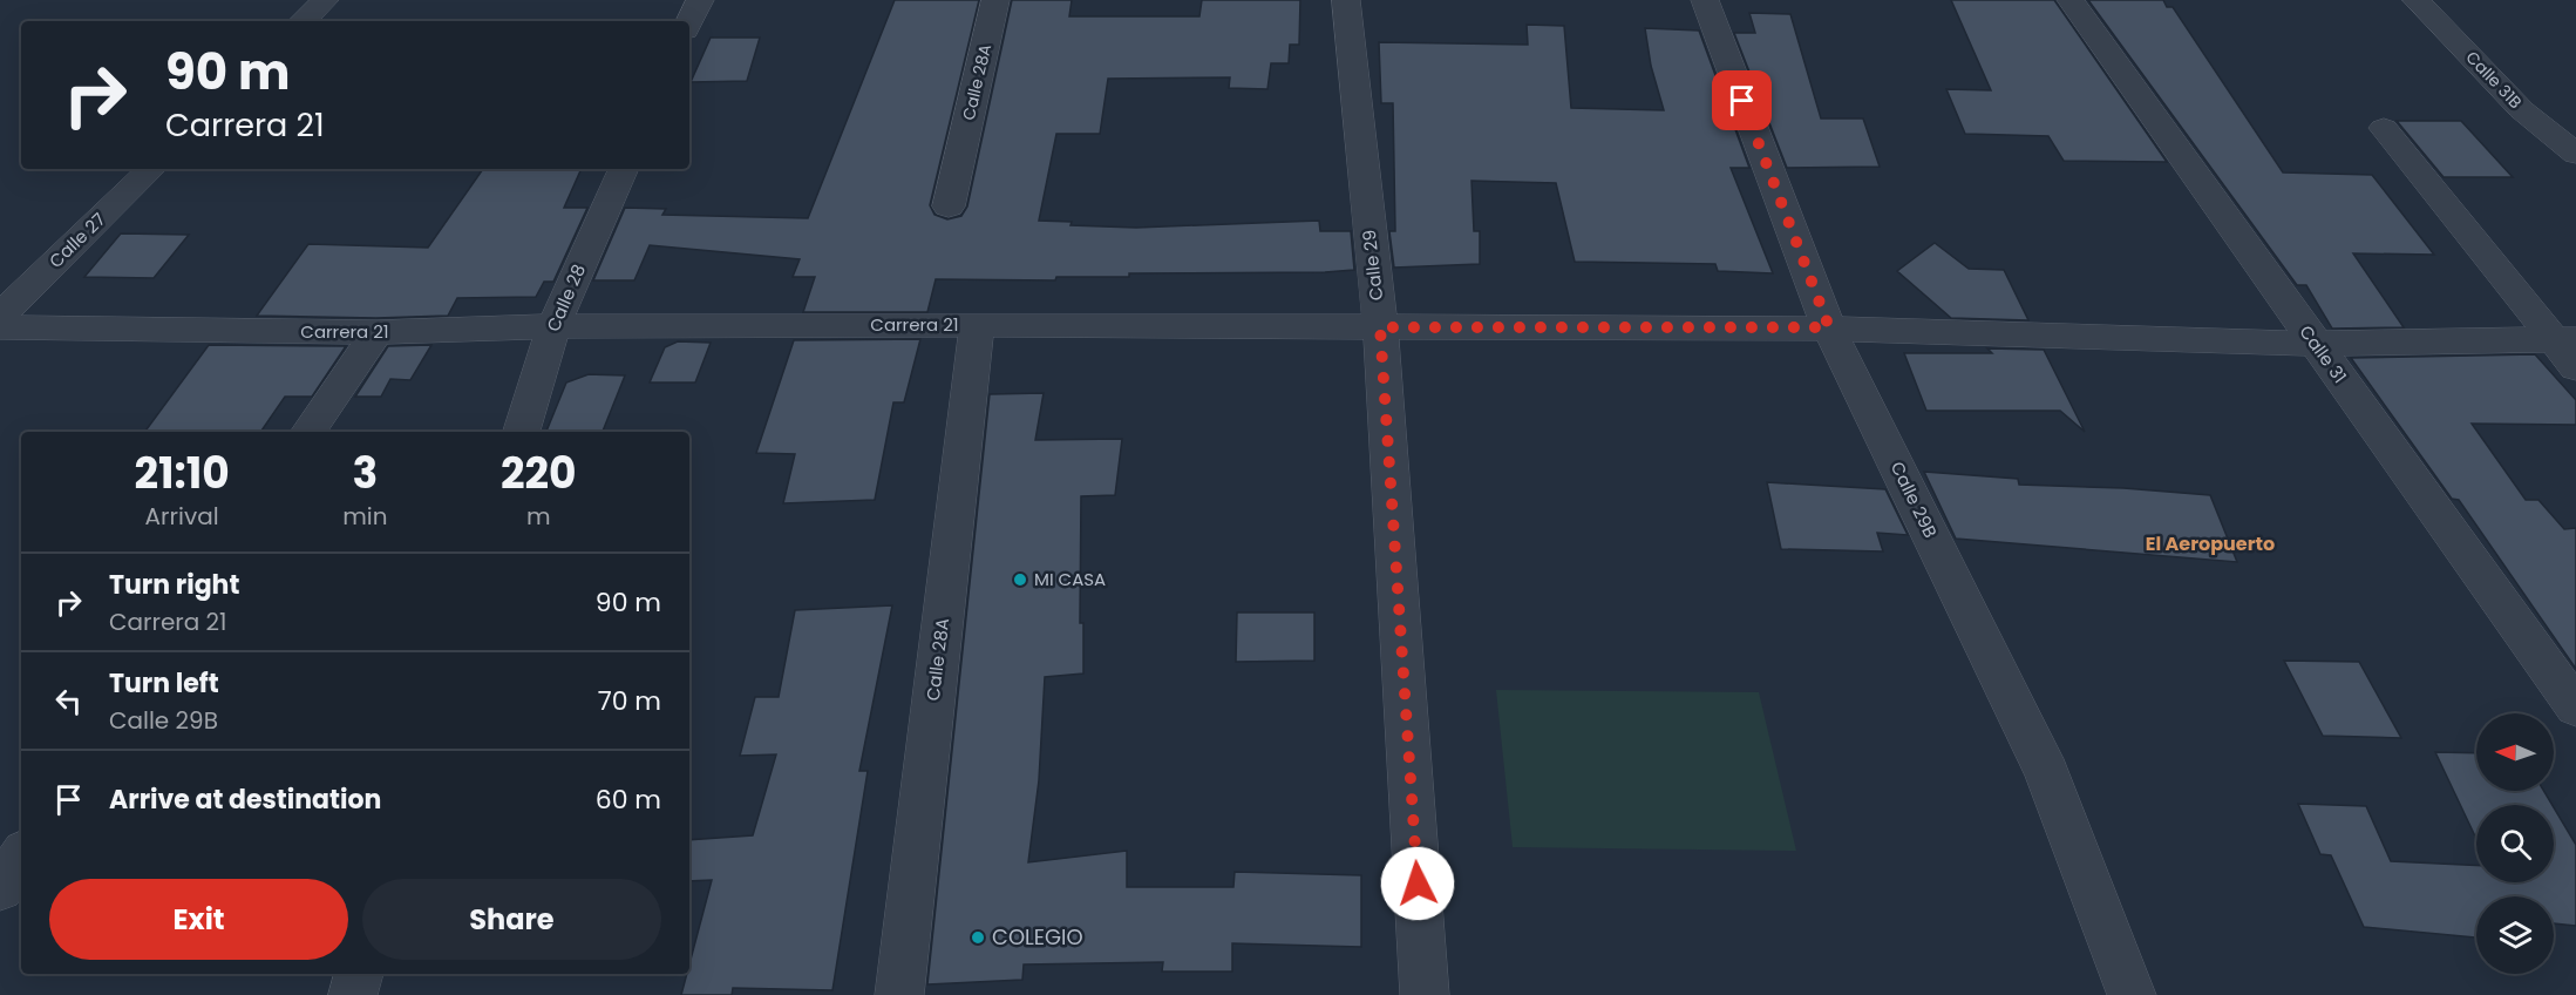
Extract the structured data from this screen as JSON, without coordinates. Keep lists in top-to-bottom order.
{
  "streets": {
    "street": [
      "Calle 31B",
      "Calle 28A",
      "Calle 27",
      "Calle 29",
      "Calle 28",
      "Carrera 21",
      "Calle 31",
      "Calle 29B"
    ]
  },
  "crossings": [
    ["Calle 28A", "Carrera 21"],
    ["Calle 29", "Carrera 21"],
    ["Calle 28", "Carrera 21"],
    ["Carrera 21", "Calle 31"],
    ["Carrera 21", "Calle 29B"]
  ],
  "districts": ["El Aeropuerto"],
  "places": ["MI CASA", "COLEGIO"],
  "north": "left",
  "page": {
    "turn": ["90 m", "Carrera 21"],
    "eta": [
      "21:10",
      "Arrival",
      "3",
      "min",
      "220",
      "m"
    ],
    "list": [
      {
        "name": "Turn right",
        "note": "Carrera 21",
        "value": "90 m"
      },
      {
        "name": "Turn left",
        "note": "Calle 29B",
        "value": "70 m"
      },
      {
        "name": "Arrive at destination",
        "value": "60 m"
      }
    ],
    "buttons": ["Exit", "Share"]
  }
}
